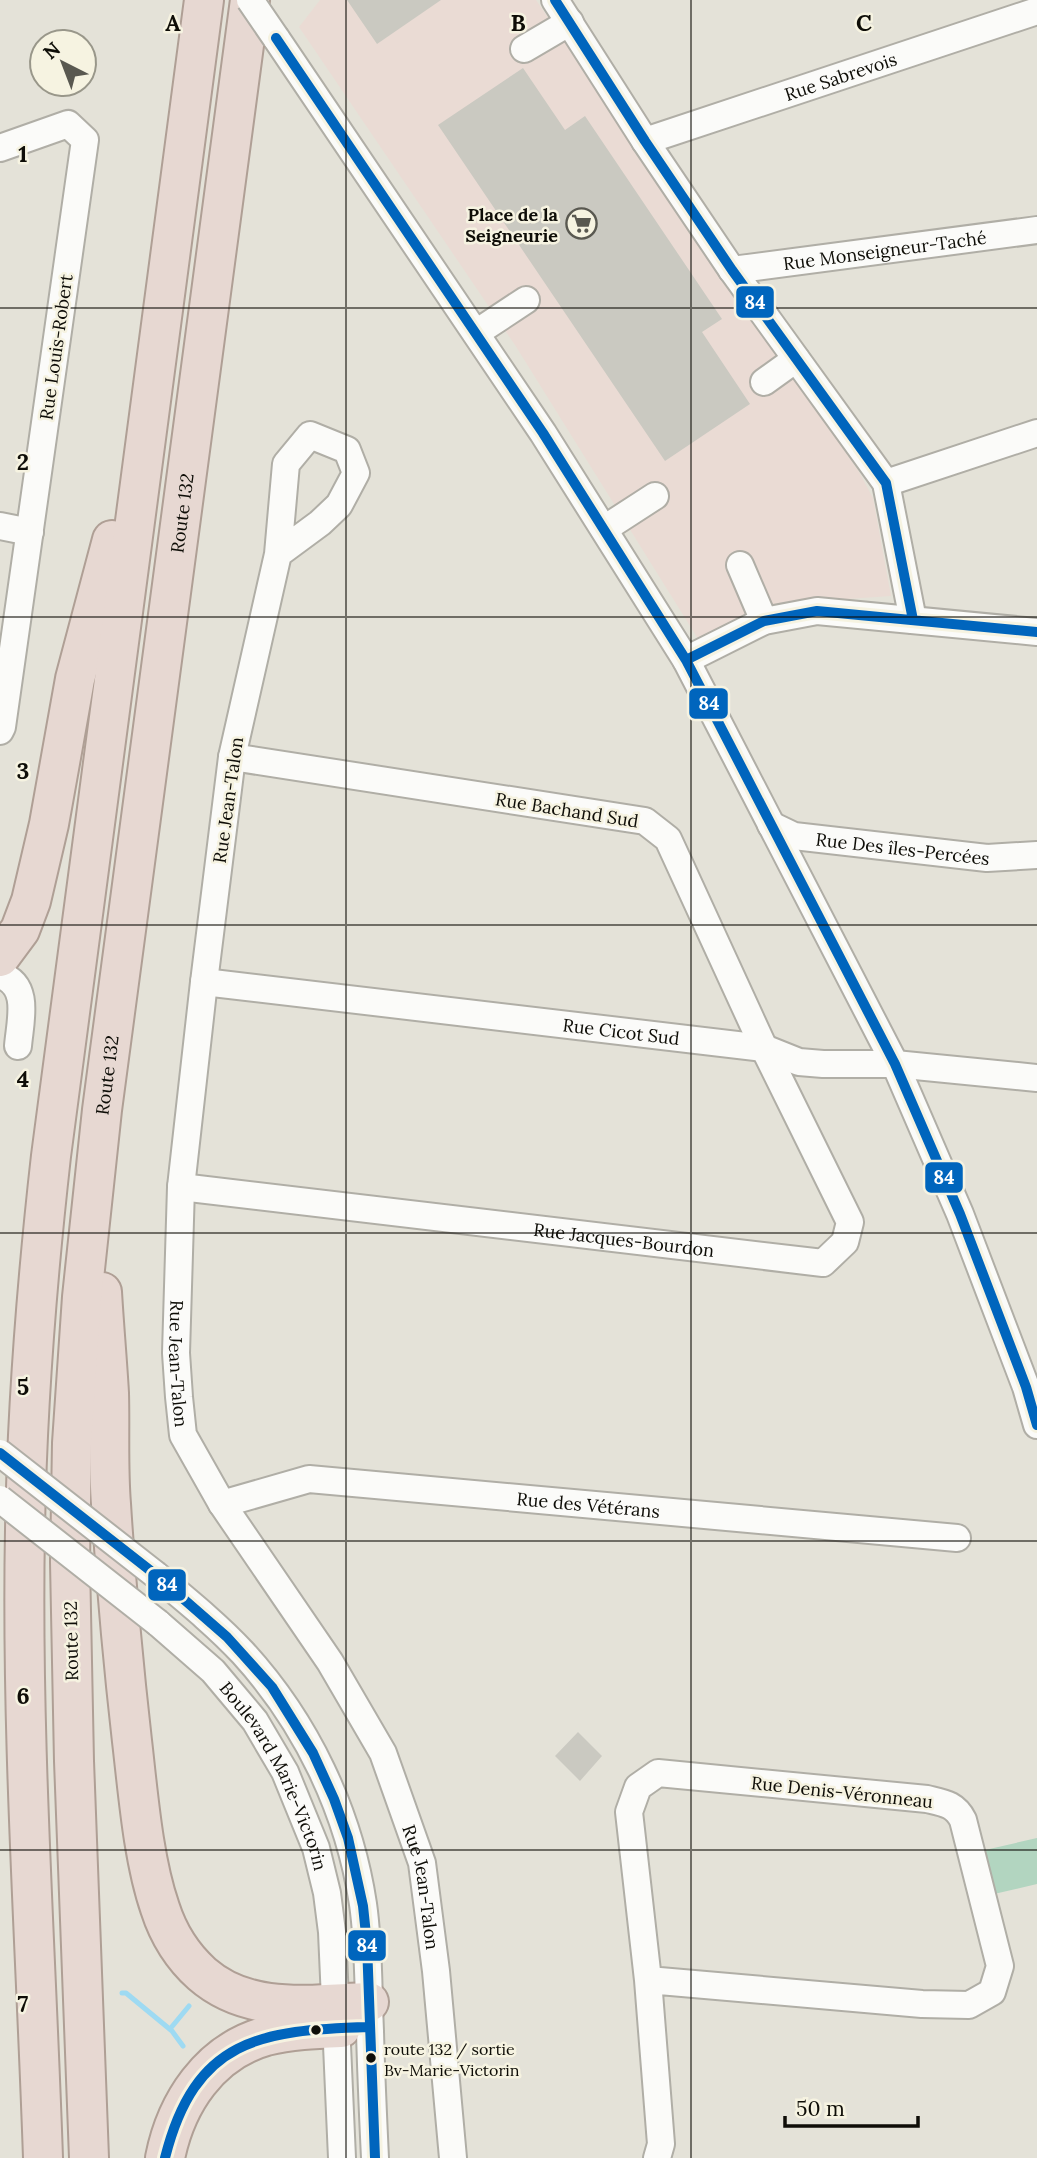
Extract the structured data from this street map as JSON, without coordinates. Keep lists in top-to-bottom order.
{
  "streets": {
    "highway": ["Route 132"],
    "street": [
      "Rue Sabrevois",
      "Rue Monseigneur-Taché",
      "Rue Louis-Robert",
      "Rue Jean-Talon",
      "Rue Bachand Sud",
      "Rue Des îles-Percées",
      "Rue Cicot Sud",
      "Rue Jacques-Bourdon",
      "Rue des Vétérans",
      "Boulevard Marie-Victorin",
      "Rue Denis-Véronneau"
    ]
  },
  "crossings": [
    ["Rue Jean-Talon", "Rue Bachand Sud"],
    ["Rue Jean-Talon", "Rue Cicot Sud"],
    ["Rue Jean-Talon", "Rue Jacques-Bourdon"],
    ["Rue Jean-Talon", "Rue des Vétérans"],
    ["Rue Bachand Sud", "Rue Cicot Sud"],
    ["Rue Bachand Sud", "Rue Jacques-Bourdon"],
    ["Rue Cicot Sud", "Rue Jacques-Bourdon"]
  ],
  "places": {
    "supermarket": ["Place de la Seigneurie"],
    "other": ["route 132 / sortie Bv-Marie-Victorin"]
  },
  "lines": ["transit line 84"],
  "scale_bar": "50 m",
  "north": "top left",
  "grid": {
    "columns": ["A", "B", "C"],
    "rows": [
      "1",
      "2",
      "3",
      "4",
      "5",
      "6",
      "7"
    ]
  }
}
